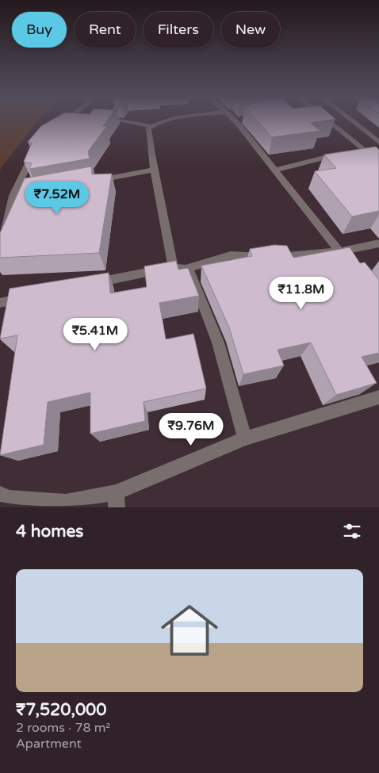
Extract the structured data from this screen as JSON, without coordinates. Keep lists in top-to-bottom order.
{
  "page": {
    "chip": [
      "Buy",
      "Rent",
      "Filters",
      "New"
    ],
    "price": [
      "₹7.52M",
      "₹11.8M",
      "₹5.41M",
      "₹9.76M"
    ],
    "heading": "4 homes",
    "list": [
      {
        "name": "₹7,520,000",
        "note": "2 rooms · 78 m² · Apartment"
      }
    ]
  }
}
